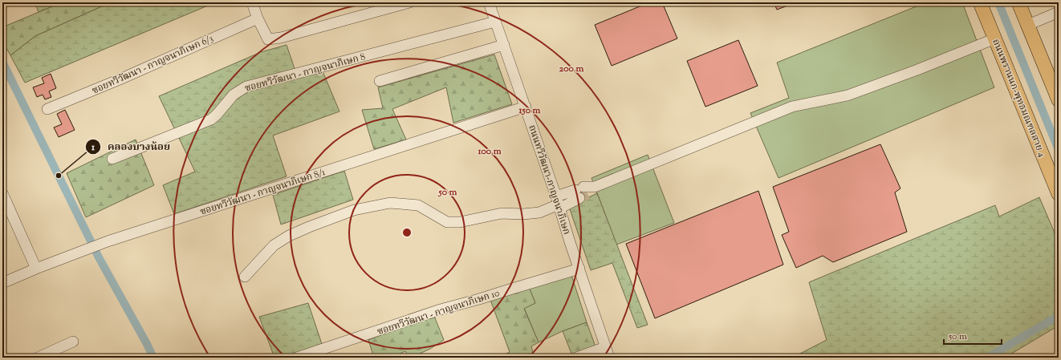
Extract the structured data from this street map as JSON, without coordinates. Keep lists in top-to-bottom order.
{
  "streets": {
    "main road": ["ถนนพรานนก-พุทธมณฑลสาย 4"],
    "street": [
      "ซอยทวีวัฒนา - กาญจนาภิเษก 6/3",
      "ซอยทวีวัฒนา - กาญจนาภิเษก 8",
      "ถนนทวีวัฒนา-กาญจนาภิเษก",
      "ซอยทวีวัฒนา - กาญจนาภิเษก 8/1",
      "ซอยทวีวัฒนา - กาญจนาภิเษก 10"
    ]
  },
  "crossings": [
    ["ซอยทวีวัฒนา - กาญจนาภิเษก 8", "ถนนทวีวัฒนา-กาญจนาภิเษก"],
    ["ถนนทวีวัฒนา-กาญจนาภิเษก", "ซอยทวีวัฒนา - กาญจนาภิเษก 8/1"],
    ["ถนนทวีวัฒนา-กาญจนาภิเษก", "ซอยทวีวัฒนา - กาญจนาภิเษก 10"]
  ],
  "places": ["คลองบางน้อย"],
  "scale_bar": "50 m",
  "rings": [
    "200 m",
    "150 m",
    "100 m",
    "50 m"
  ]
}
